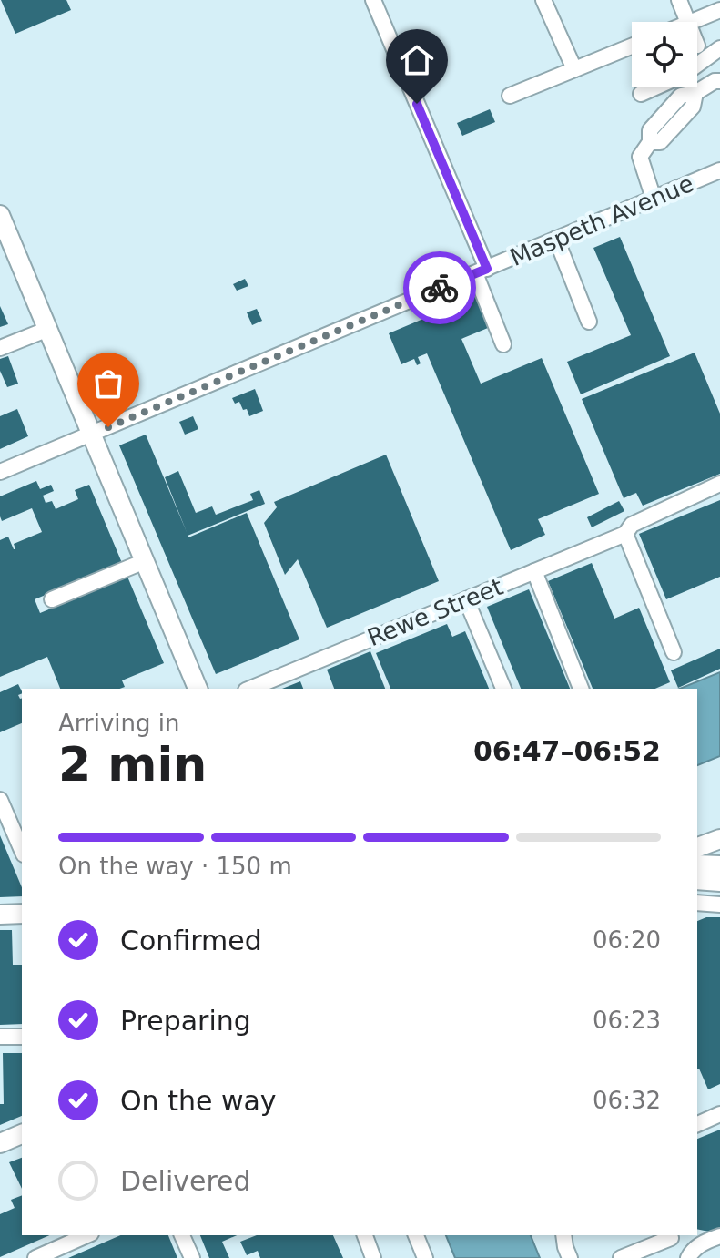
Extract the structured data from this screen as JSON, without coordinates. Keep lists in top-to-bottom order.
{
  "streets": {
    "street": ["Maspeth Avenue", "Rewe Street"]
  },
  "page": {
    "heading": ["2 min", "Arriving in", "06:47–06:52"],
    "bar": "On the way · 150 m",
    "list": [
      ["Confirmed", "06:20"],
      ["Preparing", "06:23"],
      ["On the way", "06:32"],
      "Delivered"
    ]
  }
}
